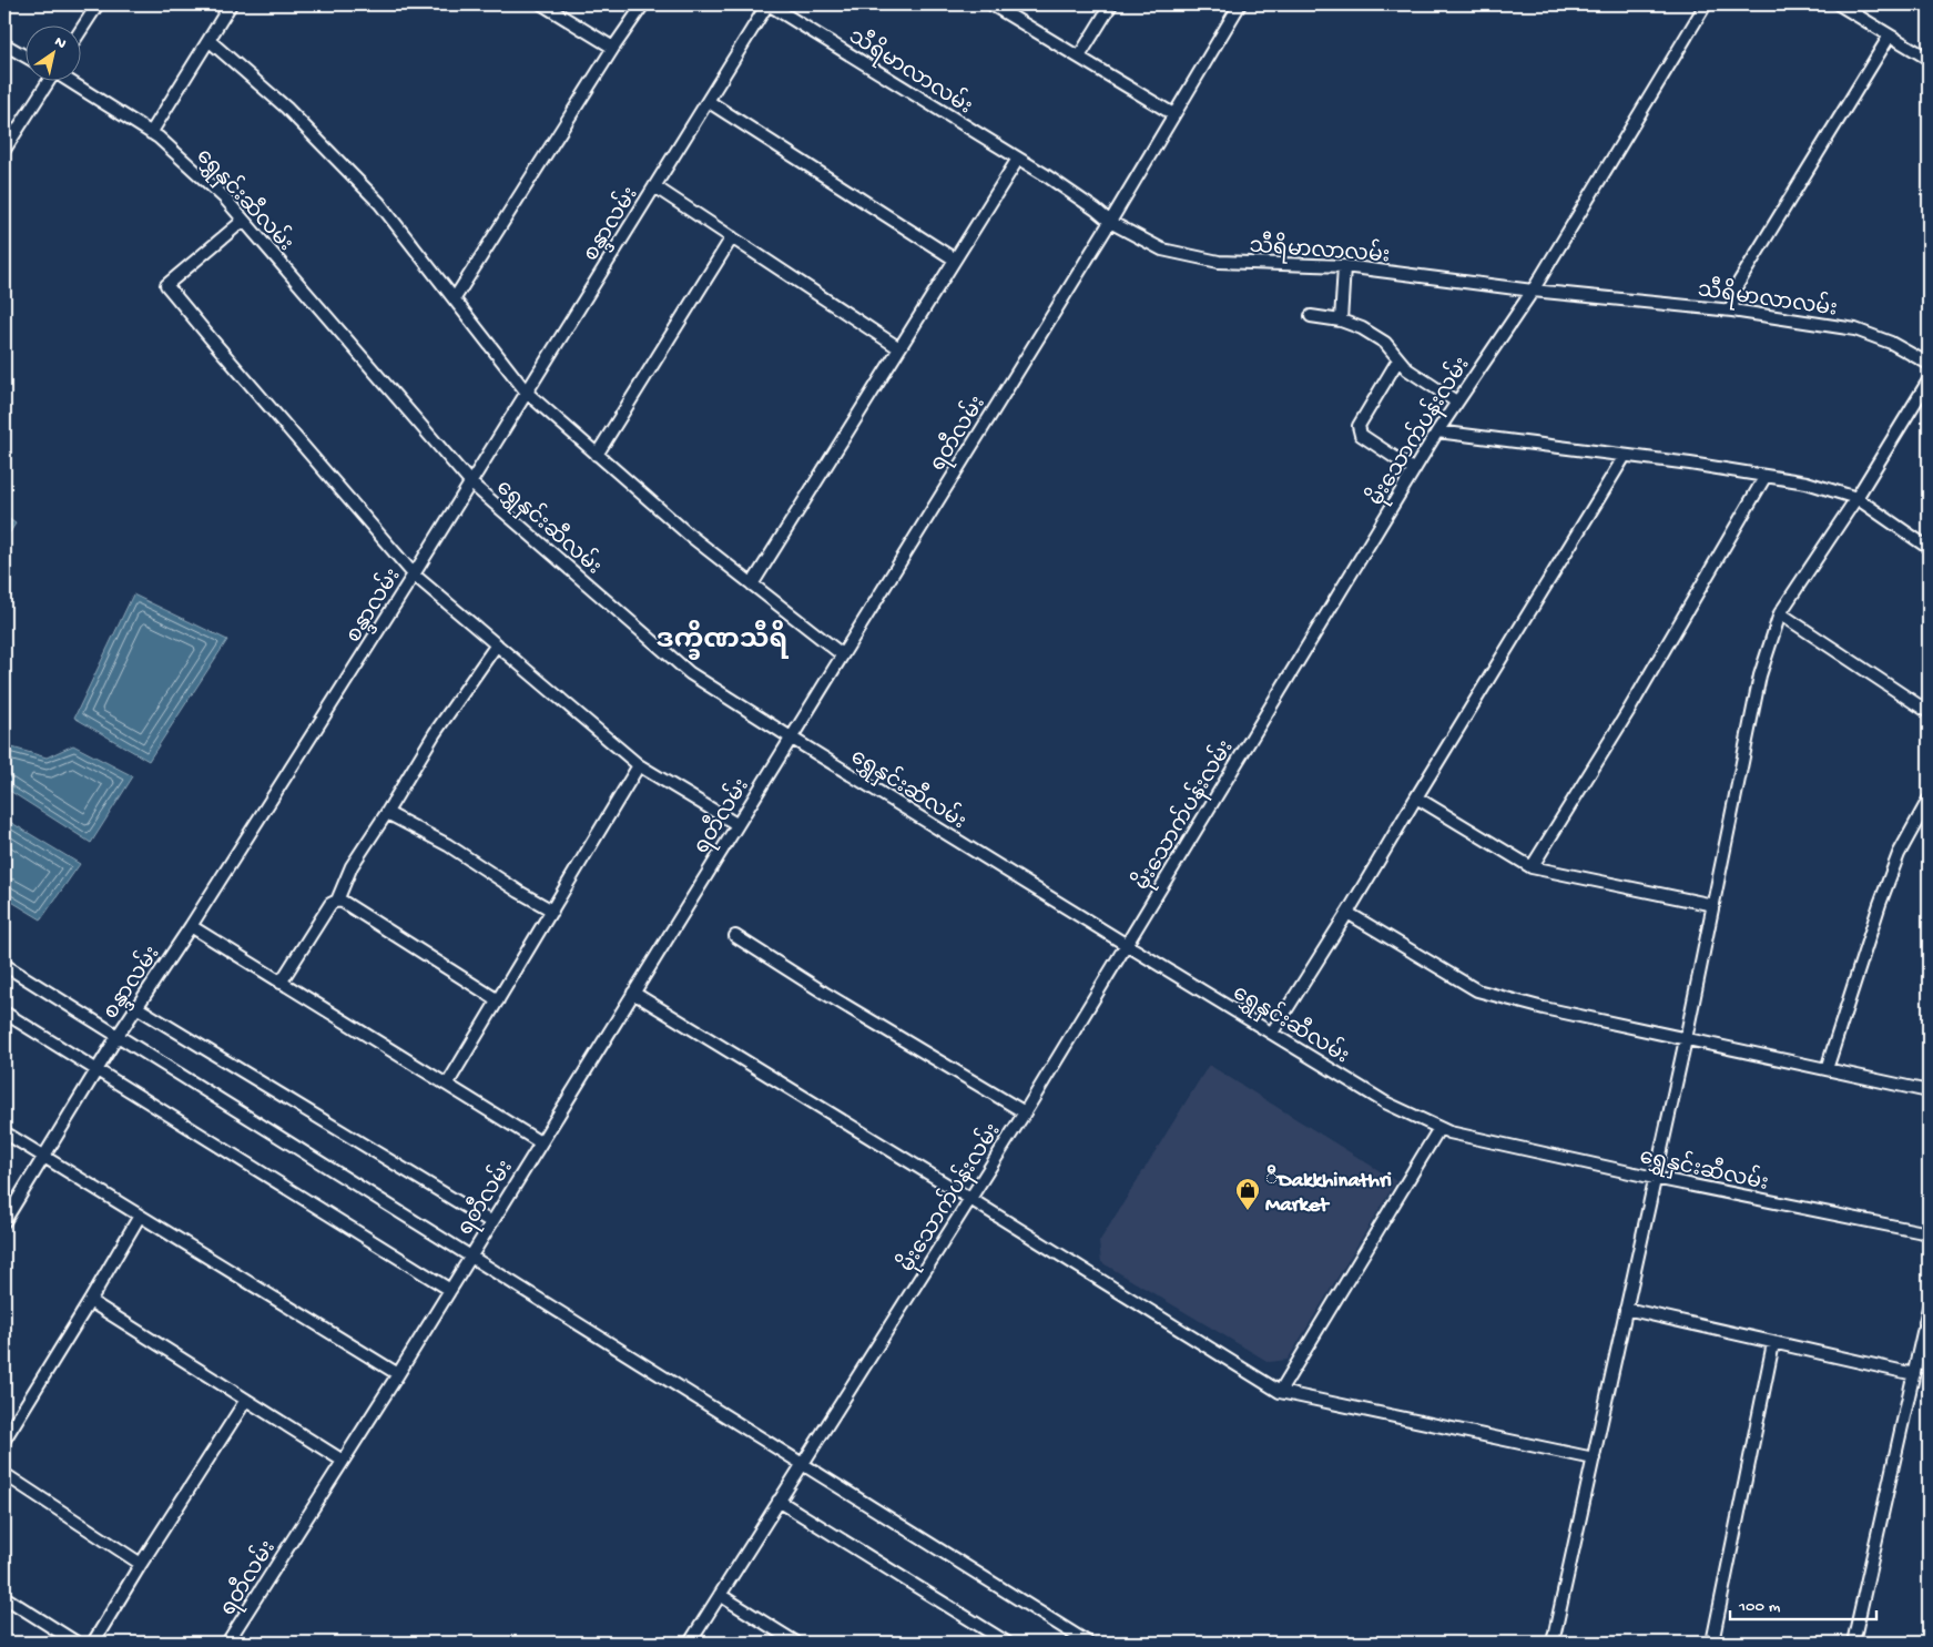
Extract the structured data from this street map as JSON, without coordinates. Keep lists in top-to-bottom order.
{
  "streets": {
    "street": [
      "သီရိမာလာလမ်း",
      "ရွှေနှင်းဆီလမ်း",
      "စန္ဒာလမ်း",
      "မိုးသောက်ပန်းလမ်း",
      "ရတီလမ်း"
    ]
  },
  "crossings": [
    ["သီရိမာလာလမ်း", "စန္ဒာလမ်း"],
    ["သီရိမာလာလမ်း", "မိုးသောက်ပန်းလမ်း"],
    ["သီရိမာလာလမ်း", "ရတီလမ်း"],
    ["ရွှေနှင်းဆီလမ်း", "စန္ဒာလမ်း"],
    ["ရွှေနှင်းဆီလမ်း", "မိုးသောက်ပန်းလမ်း"],
    ["ရွှေနှင်းဆီလမ်း", "ရတီလမ်း"]
  ],
  "districts": ["ဒက္ခိဏသီရိ"],
  "places": {
    "shop": ["ီDakkhinathri Market"]
  },
  "scale_bar": "100 m",
  "north": "top right"
}
